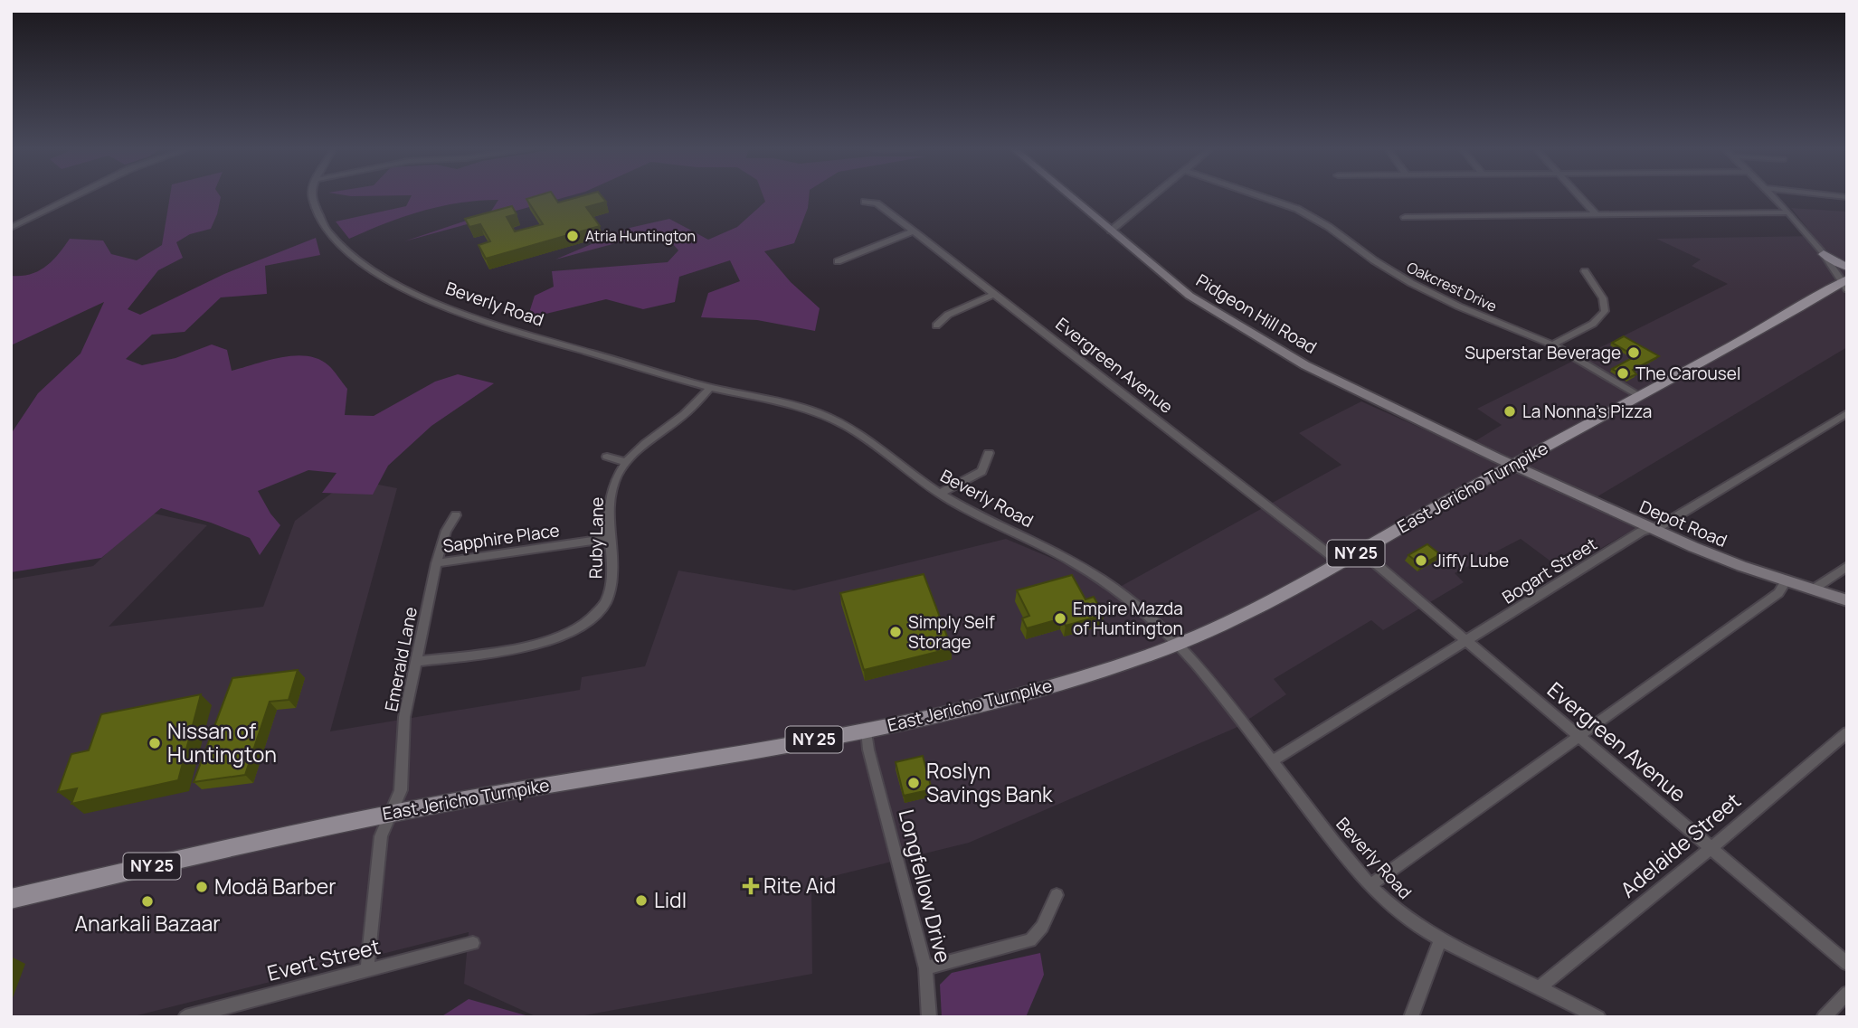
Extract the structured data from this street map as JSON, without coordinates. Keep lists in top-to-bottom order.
{
  "streets": {
    "main road": ["East Jericho Turnpike", "NY 25"],
    "street": [
      "Oakcrest Drive",
      "Beverly Road",
      "Pidgeon Hill Road",
      "Evergreen Avenue",
      "Depot Road",
      "Sapphire Place",
      "Ruby Lane",
      "Bogart Street",
      "Emerald Lane",
      "Adelaide Street",
      "Longfellow Drive",
      "Evert Street"
    ]
  },
  "crossings": [
    ["Oakcrest Drive", "East Jericho Turnpike"],
    ["Beverly Road", "East Jericho Turnpike"],
    ["Beverly Road", "Ruby Lane"],
    ["Beverly Road", "Bogart Street"],
    ["Beverly Road", "Adelaide Street"],
    ["Pidgeon Hill Road", "East Jericho Turnpike"],
    ["Pidgeon Hill Road", "Depot Road"],
    ["Evergreen Avenue", "East Jericho Turnpike"],
    ["Evergreen Avenue", "Bogart Street"],
    ["Evergreen Avenue", "Adelaide Street"],
    ["East Jericho Turnpike", "Depot Road"],
    ["East Jericho Turnpike", "Emerald Lane"],
    ["East Jericho Turnpike", "Longfellow Drive"],
    ["Depot Road", "Bogart Street"],
    ["Sapphire Place", "Ruby Lane"],
    ["Sapphire Place", "Emerald Lane"],
    ["Ruby Lane", "Emerald Lane"],
    ["Emerald Lane", "Evert Street"]
  ],
  "places": {
    "other": [
      "Atria Huntington",
      "Superstar Beverage",
      "The Carousel",
      "La Nonna's Pizza",
      "Jiffy Lube",
      "Empire Mazda of Huntington",
      "Simply Self Storage",
      "Nissan of Huntington",
      "Roslyn Savings Bank",
      "Modä Barber",
      "Lidl",
      "Anarkali Bazaar"
    ],
    "health": ["Rite Aid"]
  }
}
